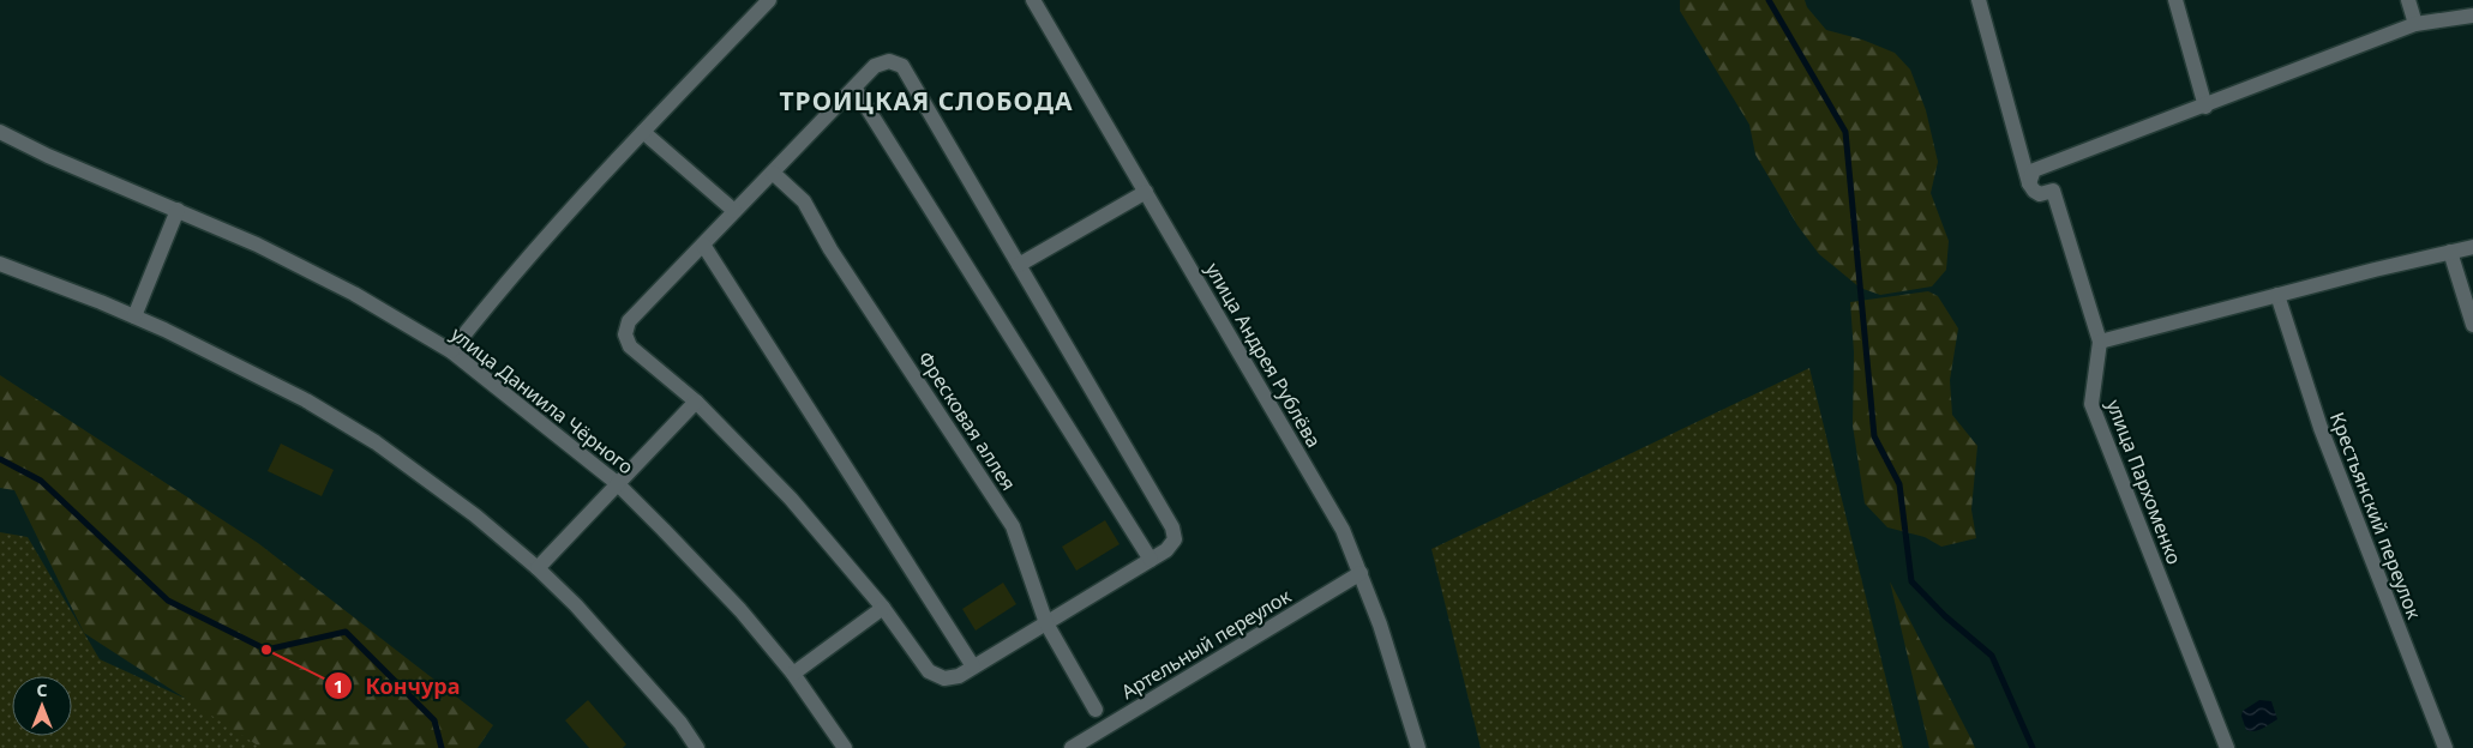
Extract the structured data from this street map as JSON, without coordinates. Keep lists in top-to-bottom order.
{
  "streets": {
    "street": [
      "улица Андрея Рублёва",
      "улица Даниила Чёрного",
      "Фресковая аллея",
      "улица Пархоменко",
      "Крестьянский переулок",
      "Артельный переулок"
    ]
  },
  "crossings": [
    ["улица Андрея Рублёва", "Артельный переулок"]
  ],
  "districts": ["ТРОИЦКАЯ СЛОБОДА"],
  "places": ["Кончура"],
  "north": "top"
}
